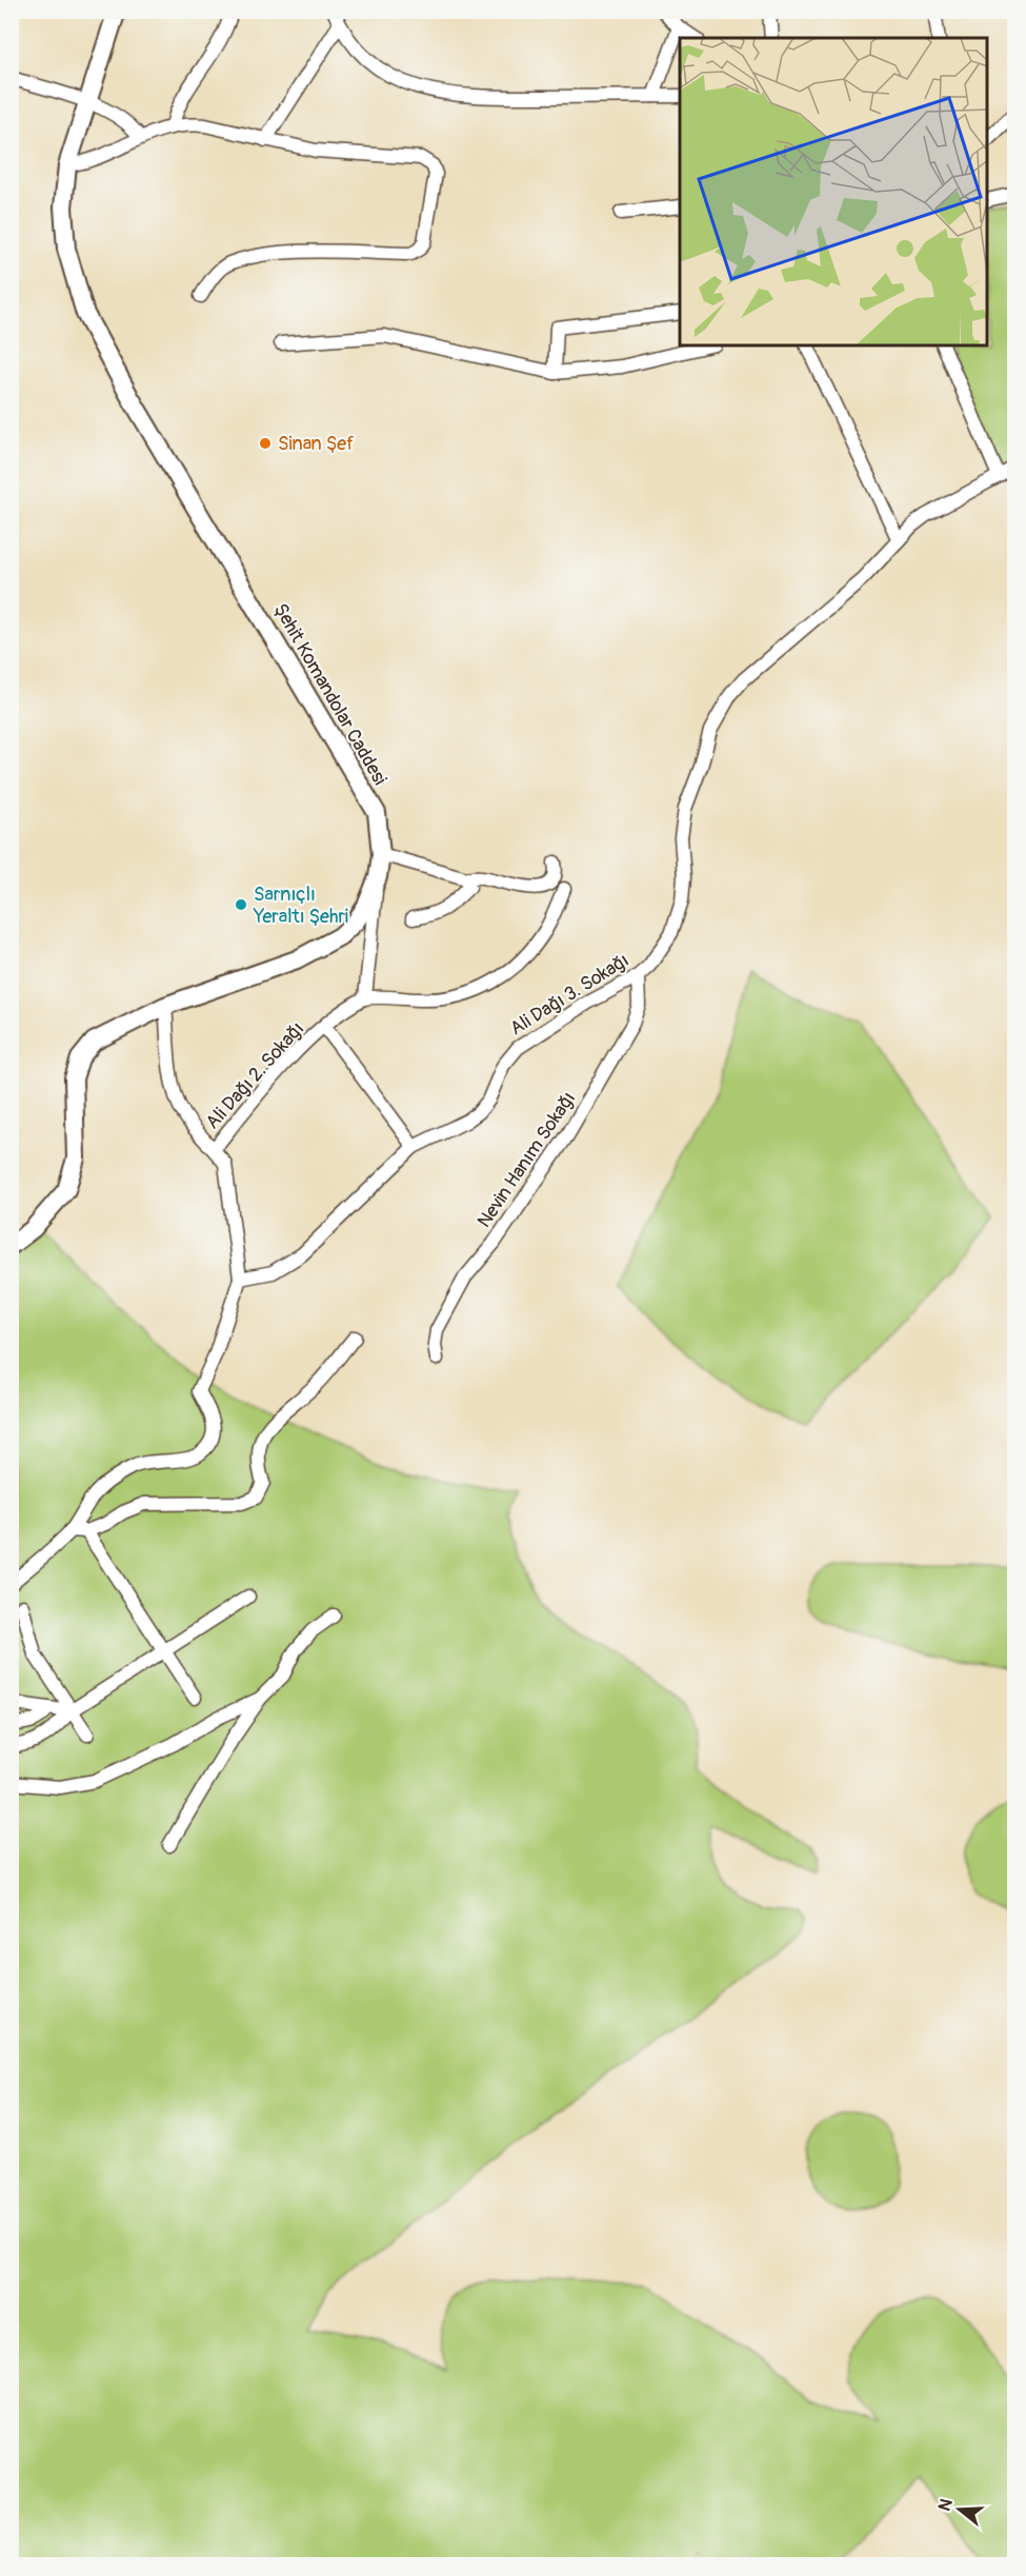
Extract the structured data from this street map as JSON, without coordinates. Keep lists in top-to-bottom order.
{
  "streets": {
    "main road": ["Şehit Komandolar Caddesi"],
    "street": ["Ali Dağı 3. Sokağı", "Ali Dağı 2. Sokağı", "Nevin Hanım Sokağı"]
  },
  "crossings": [
    ["Ali Dağı 3. Sokağı", "Nevin Hanım Sokağı"]
  ],
  "places": ["Sinan Şef", "Sarnıçlı Yeraltı Şehri"],
  "north": "left"
}
